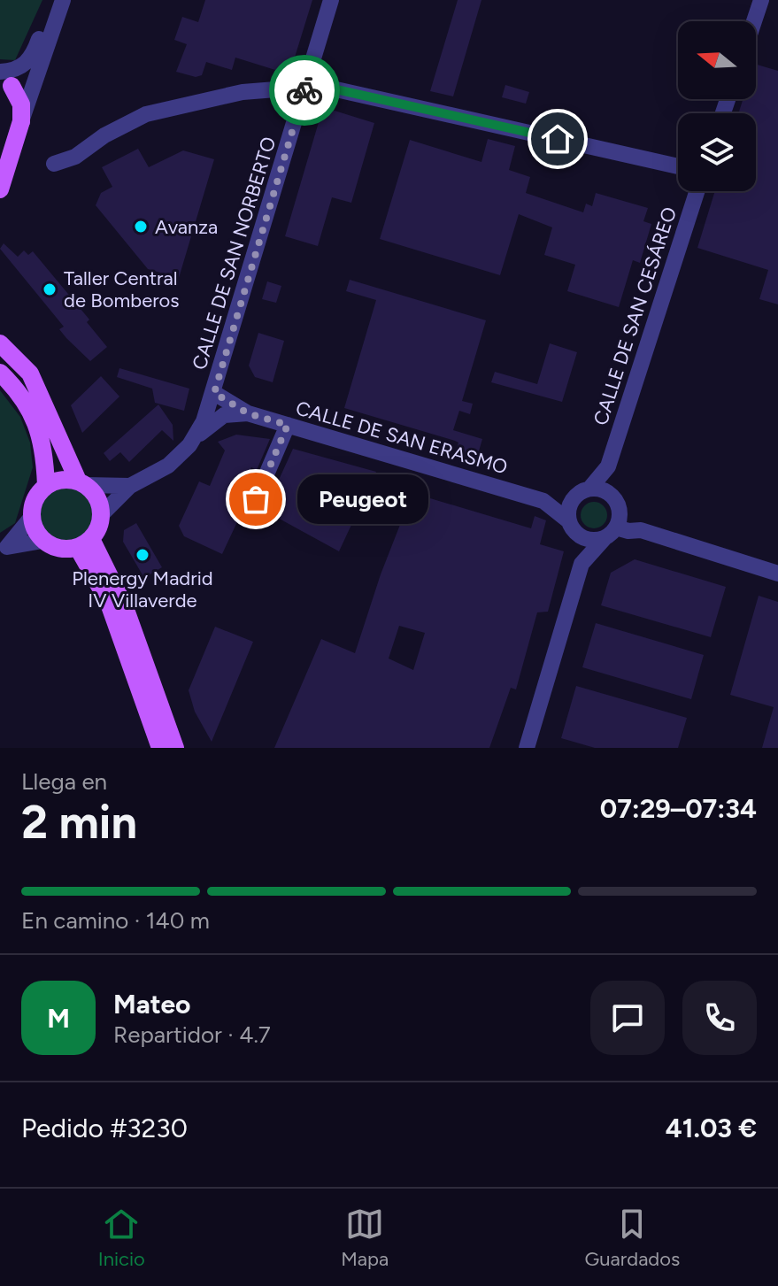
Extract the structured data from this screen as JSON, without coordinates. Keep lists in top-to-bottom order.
{
  "streets": {
    "street": ["CALLE DE SAN NORBERTO", "CALLE DE SAN CESÁREO", "CALLE DE SAN ERASMO"]
  },
  "crossings": [
    ["CALLE DE SAN NORBERTO", "CALLE DE SAN ERASMO"],
    ["CALLE DE SAN CESÁREO", "CALLE DE SAN ERASMO"]
  ],
  "places": [
    "Avanza",
    "Taller Central de Bomberos",
    "Peugeot",
    "Plenergy Madrid IV Villaverde"
  ],
  "north": "left",
  "page": {
    "bubble": "Peugeot",
    "heading": ["2 min", "Llega en", "07:29–07:34"],
    "panel": [
      "Mateo",
      "Repartidor · 4.7",
      "Pedido #3230",
      "41.03 €"
    ],
    "bar": "En camino · 140 m",
    "round": "M",
    "tabs": ["Inicio", "Mapa", "Guardados"]
  }
}
